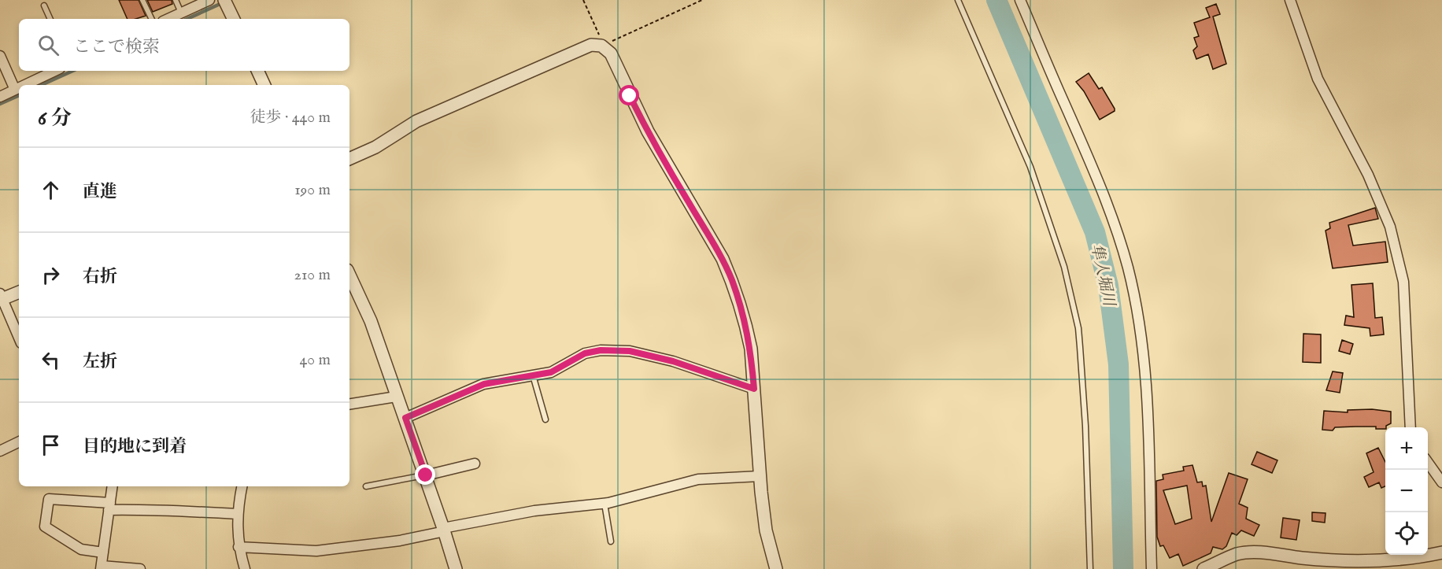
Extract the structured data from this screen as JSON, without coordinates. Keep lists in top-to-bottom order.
{
  "water": ["隼人堀川"],
  "page": {
    "search": "ここで検索",
    "heading": ["6 分", "徒歩 · 440 m"],
    "list": [
      ["直進", "190 m"],
      ["右折", "210 m"],
      ["左折", "40 m"],
      "目的地に到着"
    ],
    "map_buttons": ["+", "−"]
  }
}
